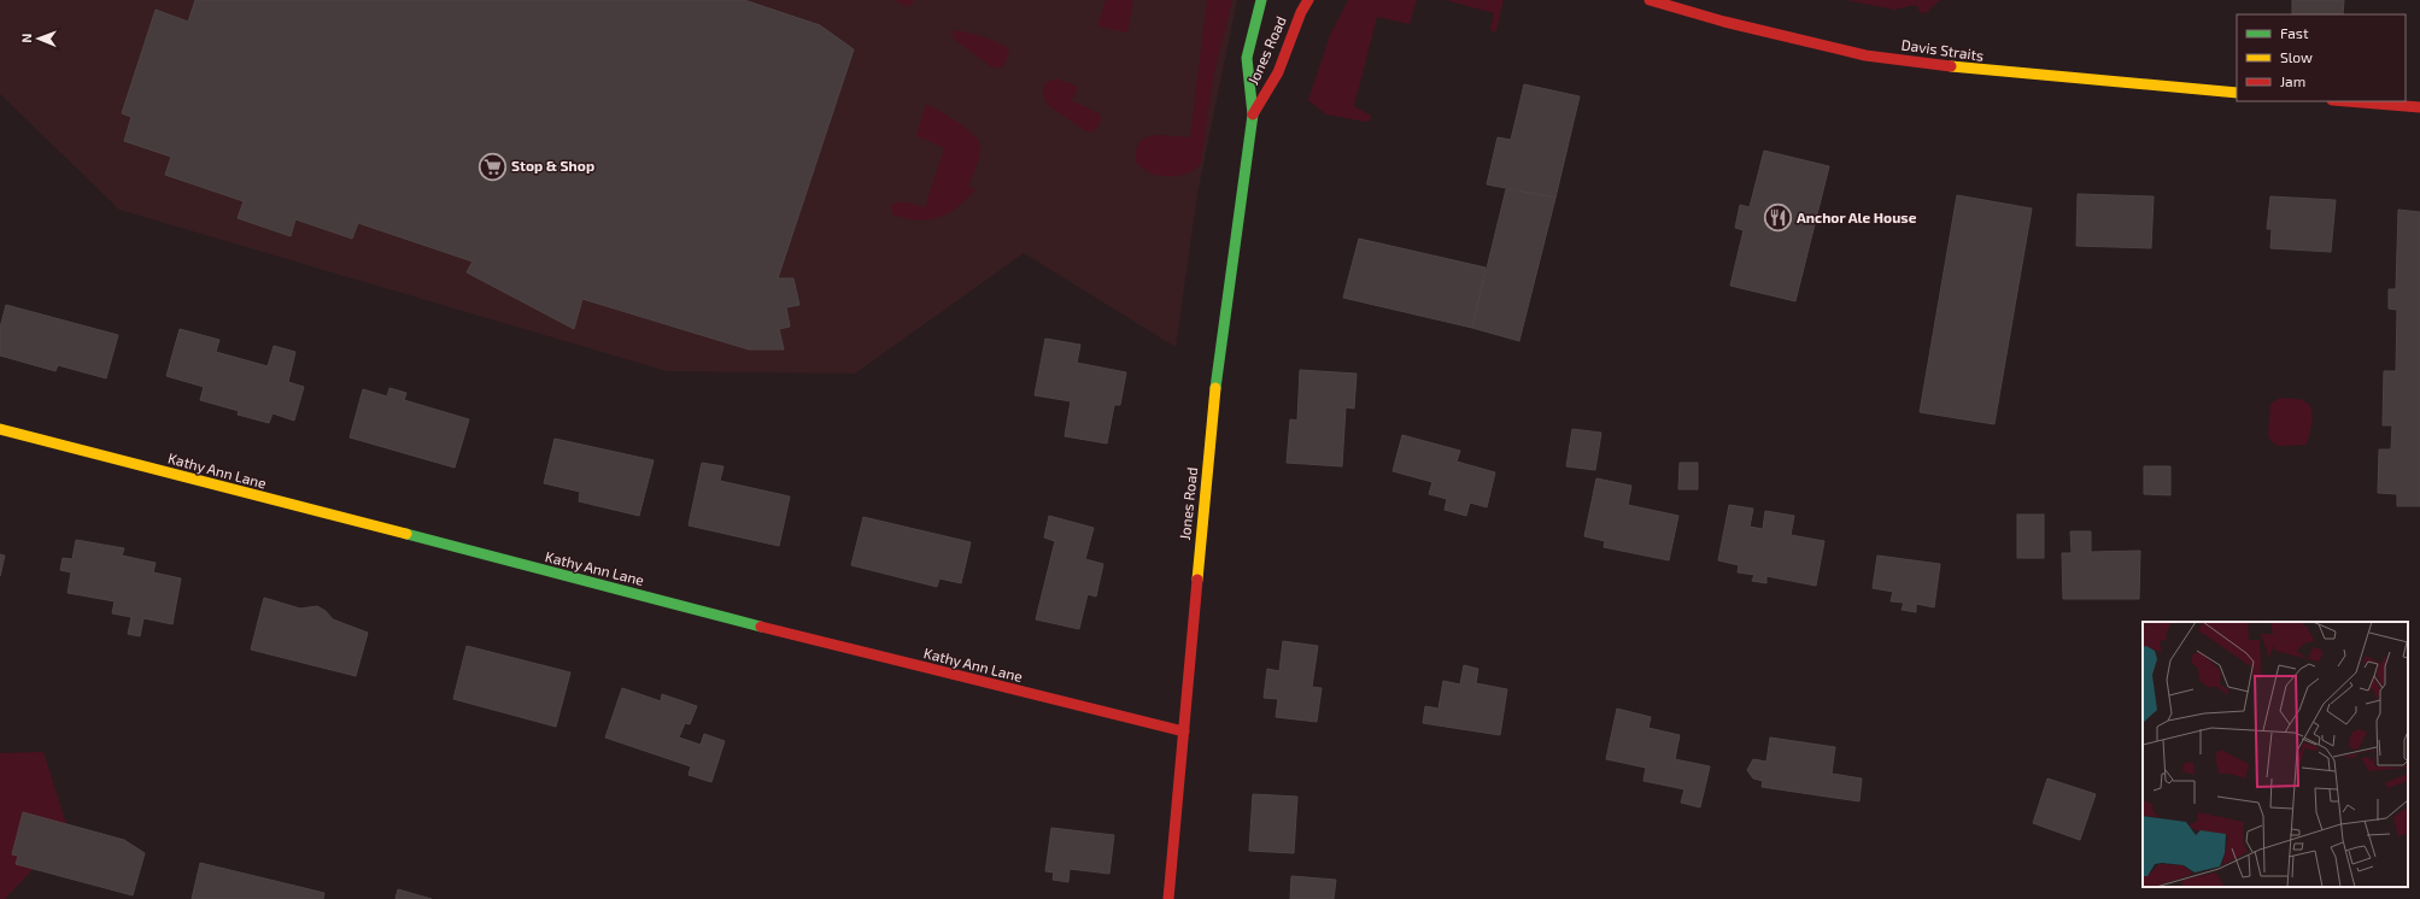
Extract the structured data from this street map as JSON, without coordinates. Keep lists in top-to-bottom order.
{
  "streets": {
    "main road": ["Jones Road", "Davis Straits", "Kathy Ann Lane"]
  },
  "crossings": [
    ["Jones Road", "Kathy Ann Lane"]
  ],
  "places": {
    "supermarket": ["Stop & Shop"],
    "restaurant": ["Anchor Ale House"]
  },
  "legend": ["Fast", "Slow", "Jam"],
  "north": "left"
}
